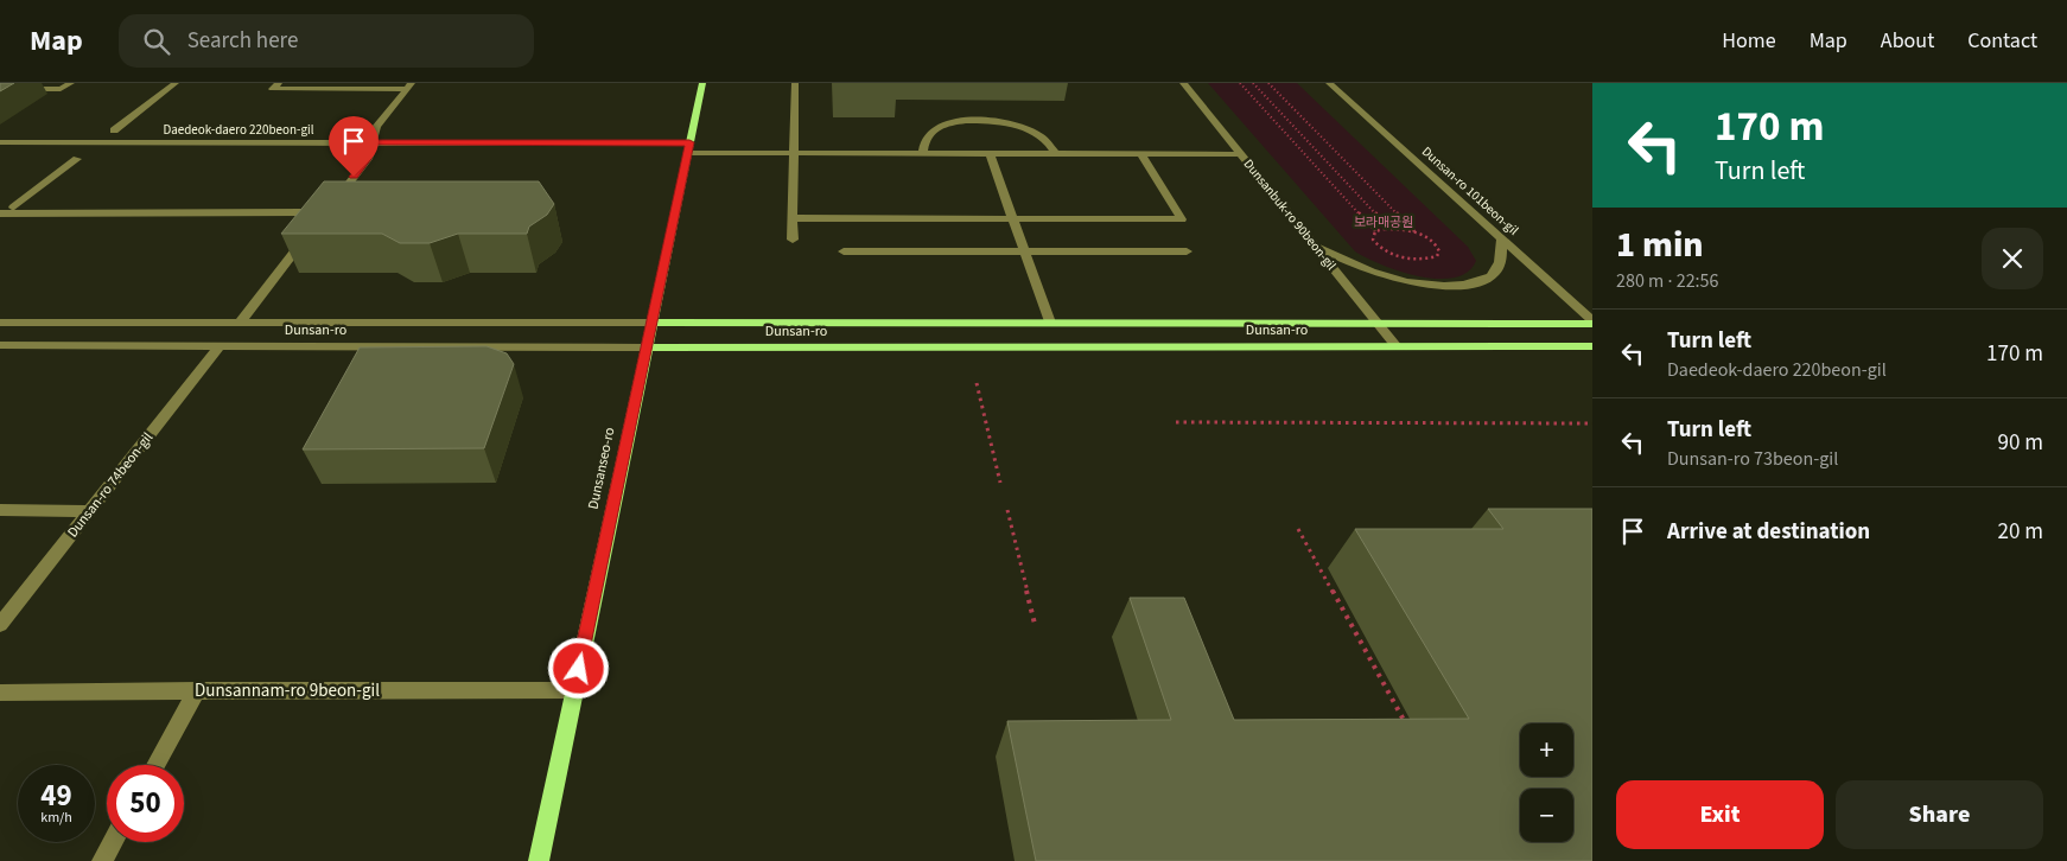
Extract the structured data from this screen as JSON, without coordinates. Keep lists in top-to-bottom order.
{
  "streets": {
    "main road": ["Dunsan-ro", "Dunsanseo-ro"],
    "street": [
      "Daedeok-daero 220beon-gil",
      "Dunsan-ro 101beon-gil",
      "Dunsanbuk-ro 90beon-gil",
      "Dunsan-ro 74beon-gil",
      "Dunsannam-ro 9beon-gil"
    ]
  },
  "crossings": [
    ["Daedeok-daero 220beon-gil", "Dunsanbuk-ro 90beon-gil"],
    ["Daedeok-daero 220beon-gil", "Dunsanseo-ro"],
    ["Dunsan-ro 101beon-gil", "Dunsan-ro"],
    ["Dunsanbuk-ro 90beon-gil", "Dunsan-ro"],
    ["Dunsan-ro", "Dunsanseo-ro"],
    ["Dunsan-ro", "Dunsan-ro 74beon-gil"],
    ["Dunsanseo-ro", "Dunsannam-ro 9beon-gil"]
  ],
  "parks": ["보라매공원"],
  "page": {
    "header": "Map",
    "search": "Search here",
    "nav": [
      "Home",
      "Map",
      "About",
      "Contact"
    ],
    "turn": ["170 m", "Turn left"],
    "heading": ["1 min", "280 m · 22:56"],
    "list": [
      {
        "name": "Turn left",
        "note": "Daedeok-daero 220beon-gil",
        "value": "170 m"
      },
      {
        "name": "Turn left",
        "note": "Dunsan-ro 73beon-gil",
        "value": "90 m"
      },
      {
        "name": "Arrive at destination",
        "value": "20 m"
      }
    ],
    "map_buttons": ["+", "−"],
    "speed": "49 km/h",
    "limit": "50",
    "buttons": ["Exit", "Share"]
  }
}
